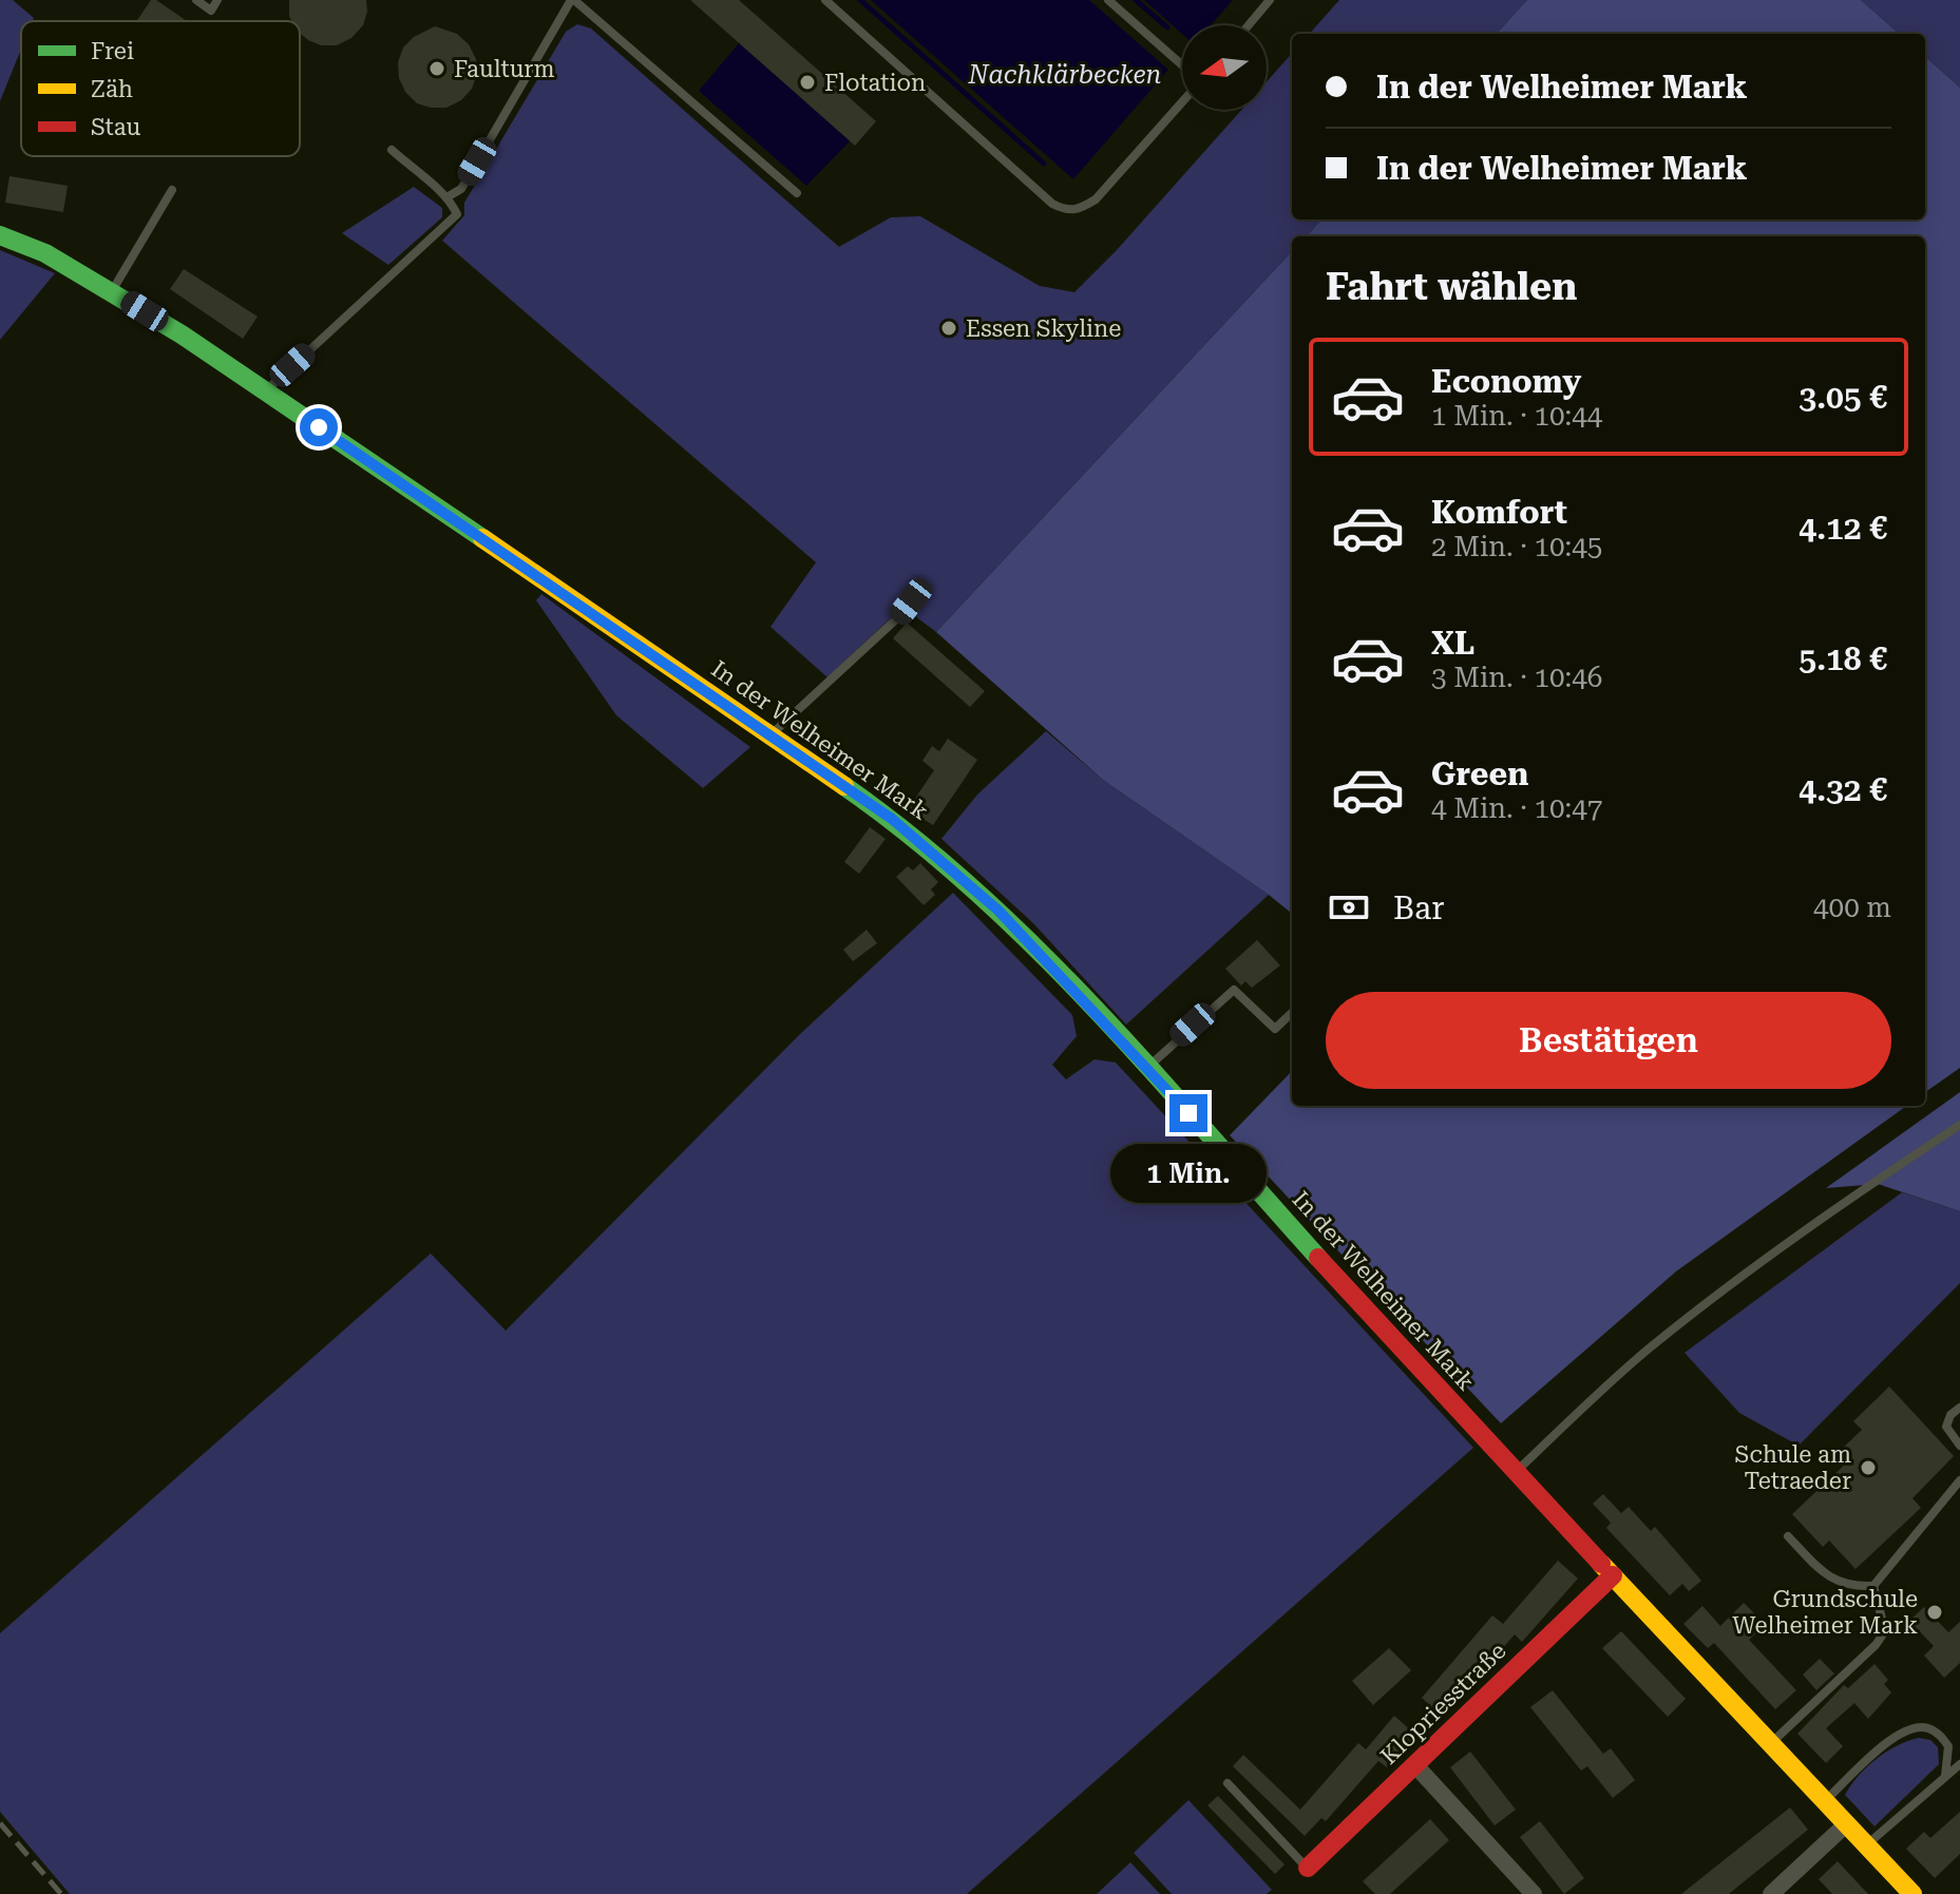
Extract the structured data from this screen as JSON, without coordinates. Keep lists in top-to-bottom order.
{
  "streets": {
    "street": ["In der Welheimer Mark", "Klopriesstraße"]
  },
  "crossings": [
    ["In der Welheimer Mark", "Klopriesstraße"]
  ],
  "water": ["Nachklärbecken"],
  "places": [
    "Faulturm",
    "Flotation",
    "Essen Skyline",
    "Schule am Tetraeder",
    "Grundschule Welheimer Mark"
  ],
  "legend": ["Frei", "Zäh", "Stau"],
  "north": "left",
  "page": {
    "banner": ["In der Welheimer Mark", "In der Welheimer Mark"],
    "heading": "Fahrt wählen",
    "list": [
      {
        "name": "Economy",
        "note": "1 Min. · 10:44",
        "value": "3.05 €"
      },
      {
        "name": "Komfort",
        "note": "2 Min. · 10:45",
        "value": "4.12 €"
      },
      {
        "name": "XL",
        "note": "3 Min. · 10:46",
        "value": "5.18 €"
      },
      {
        "name": "Green",
        "note": "4 Min. · 10:47",
        "value": "4.32 €"
      }
    ],
    "pay": ["Bar", "400 m"],
    "buttons": "Bestätigen",
    "bubble": "1 Min."
  }
}
